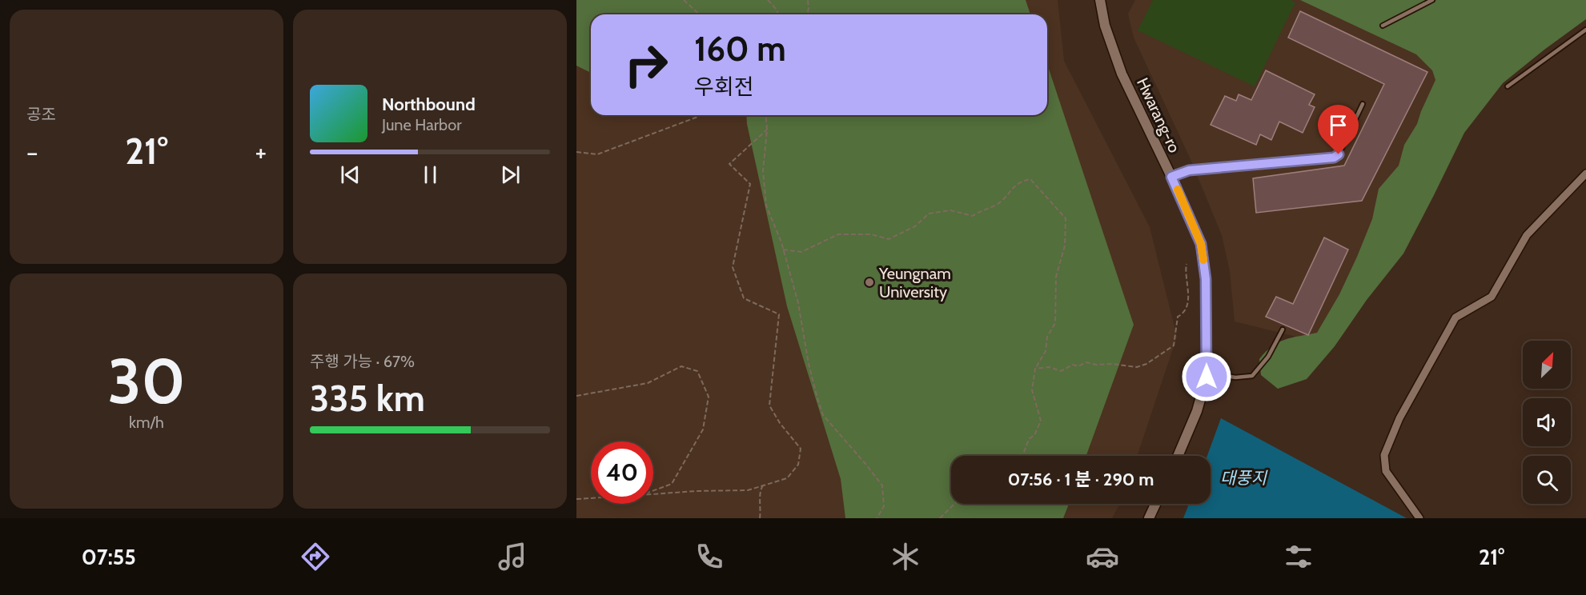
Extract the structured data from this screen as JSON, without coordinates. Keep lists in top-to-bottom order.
{
  "streets": {
    "street": ["Hwarang-ro"]
  },
  "water": ["대풍지"],
  "places": ["Yeungnam University"],
  "north": "top right",
  "page": {
    "tile": [
      "공조",
      ["30", "km/h"],
      ["주행 가능 · 67%", "335 km"]
    ],
    "turn": ["160 m", "우회전"],
    "song": ["Northbound", "June Harbor"],
    "heat": ["−", "21°", "+"],
    "limit": "40",
    "trip": "07:56 · 1 분 · 290 m",
    "tabs": ["07:55", "21°"]
  }
}
